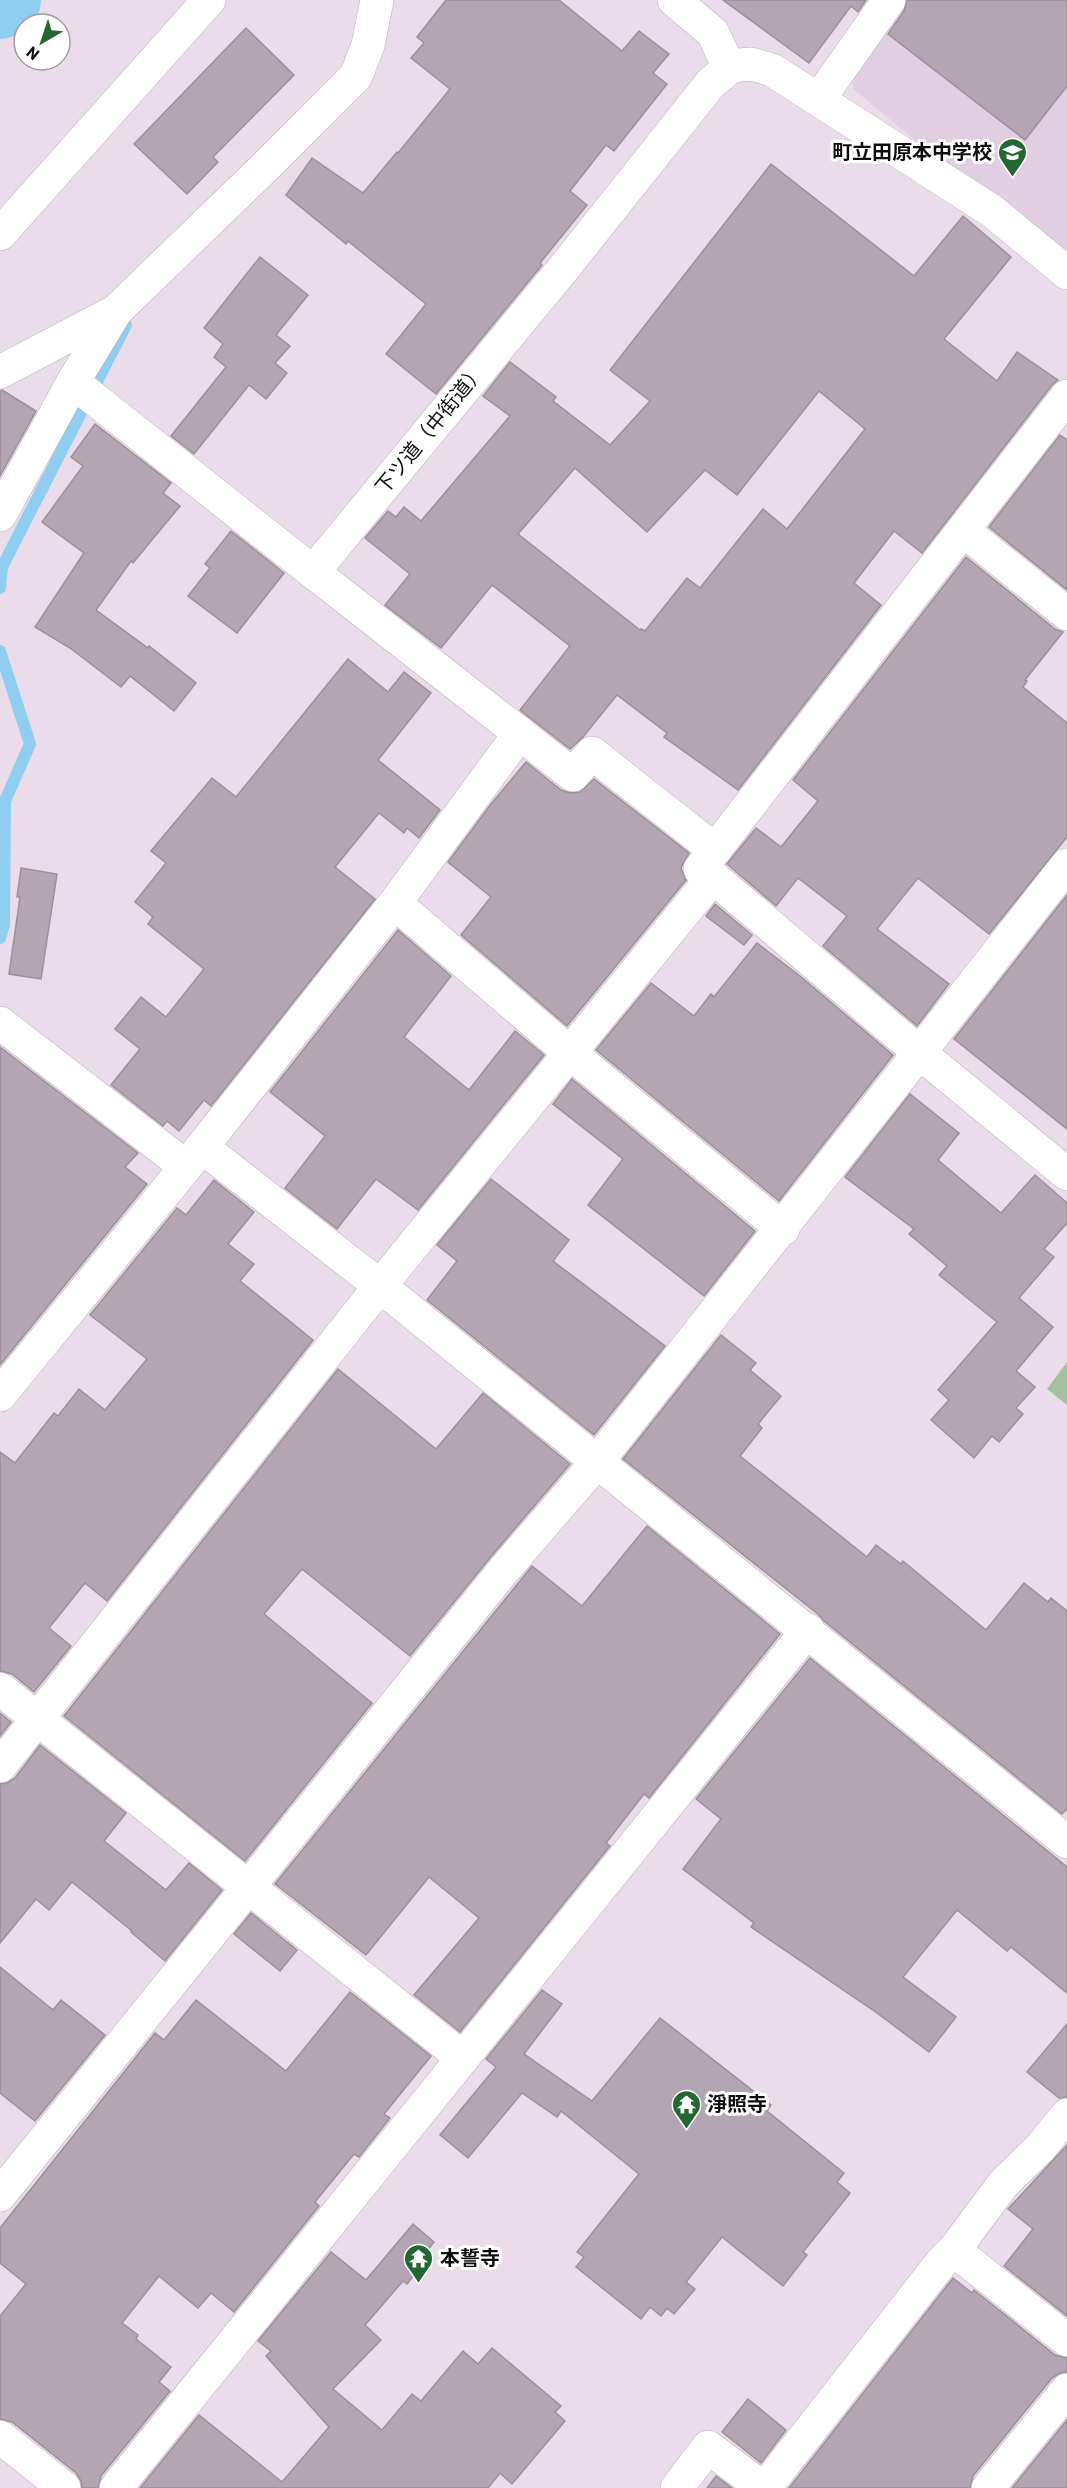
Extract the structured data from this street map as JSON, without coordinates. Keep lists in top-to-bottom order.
{
  "streets": {
    "street": ["下ツ道（中街道）"]
  },
  "places": {
    "school or university": ["町立田原本中学校"],
    "temple": ["淨照寺", "本誓寺"]
  },
  "north": "bottom left"
}
